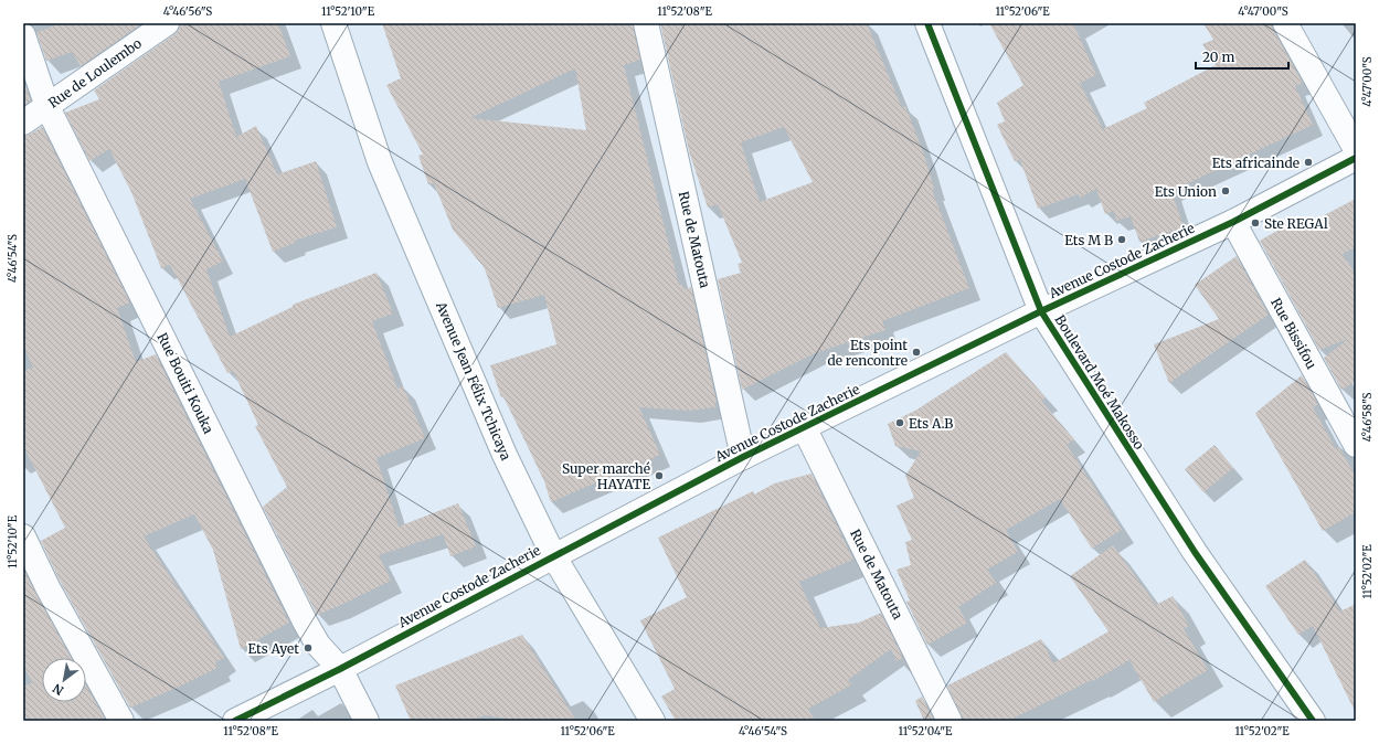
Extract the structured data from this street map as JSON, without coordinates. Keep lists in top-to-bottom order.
{
  "streets": {
    "street": [
      "Rue de Loulembo",
      "Rue de Matouta",
      "Avenue Costode Zacherie",
      "Rue Bissifou",
      "Avenue Jean Félix Tchicaya",
      "Boulevard Moé Makosso",
      "Rue Bouiti Kouka"
    ]
  },
  "crossings": [
    ["Rue de Loulembo", "Rue Bouiti Kouka"],
    ["Rue de Matouta", "Avenue Costode Zacherie"],
    ["Avenue Costode Zacherie", "Rue Bissifou"],
    ["Avenue Costode Zacherie", "Avenue Jean Félix Tchicaya"],
    ["Avenue Costode Zacherie", "Boulevard Moé Makosso"],
    ["Avenue Costode Zacherie", "Rue Bouiti Kouka"]
  ],
  "places": [
    "Ets africainde",
    "Ets Union",
    "Ste REGAl",
    "Ets M B",
    "Ets point de rencontre",
    "Ets A.B",
    "Super marché HAYATE",
    "Ets Ayet"
  ],
  "scale_bar": "20 m",
  "north": "bottom left",
  "coordinates": [
    "4°46'56\"S",
    "11°52'10\"E",
    "11°52'08\"E",
    "11°52'06\"E",
    "4°47'00\"S",
    "4°46'54\"S",
    "4°46'58\"S",
    "11°52'02\"E",
    "11°52'04\"E"
  ]
}
